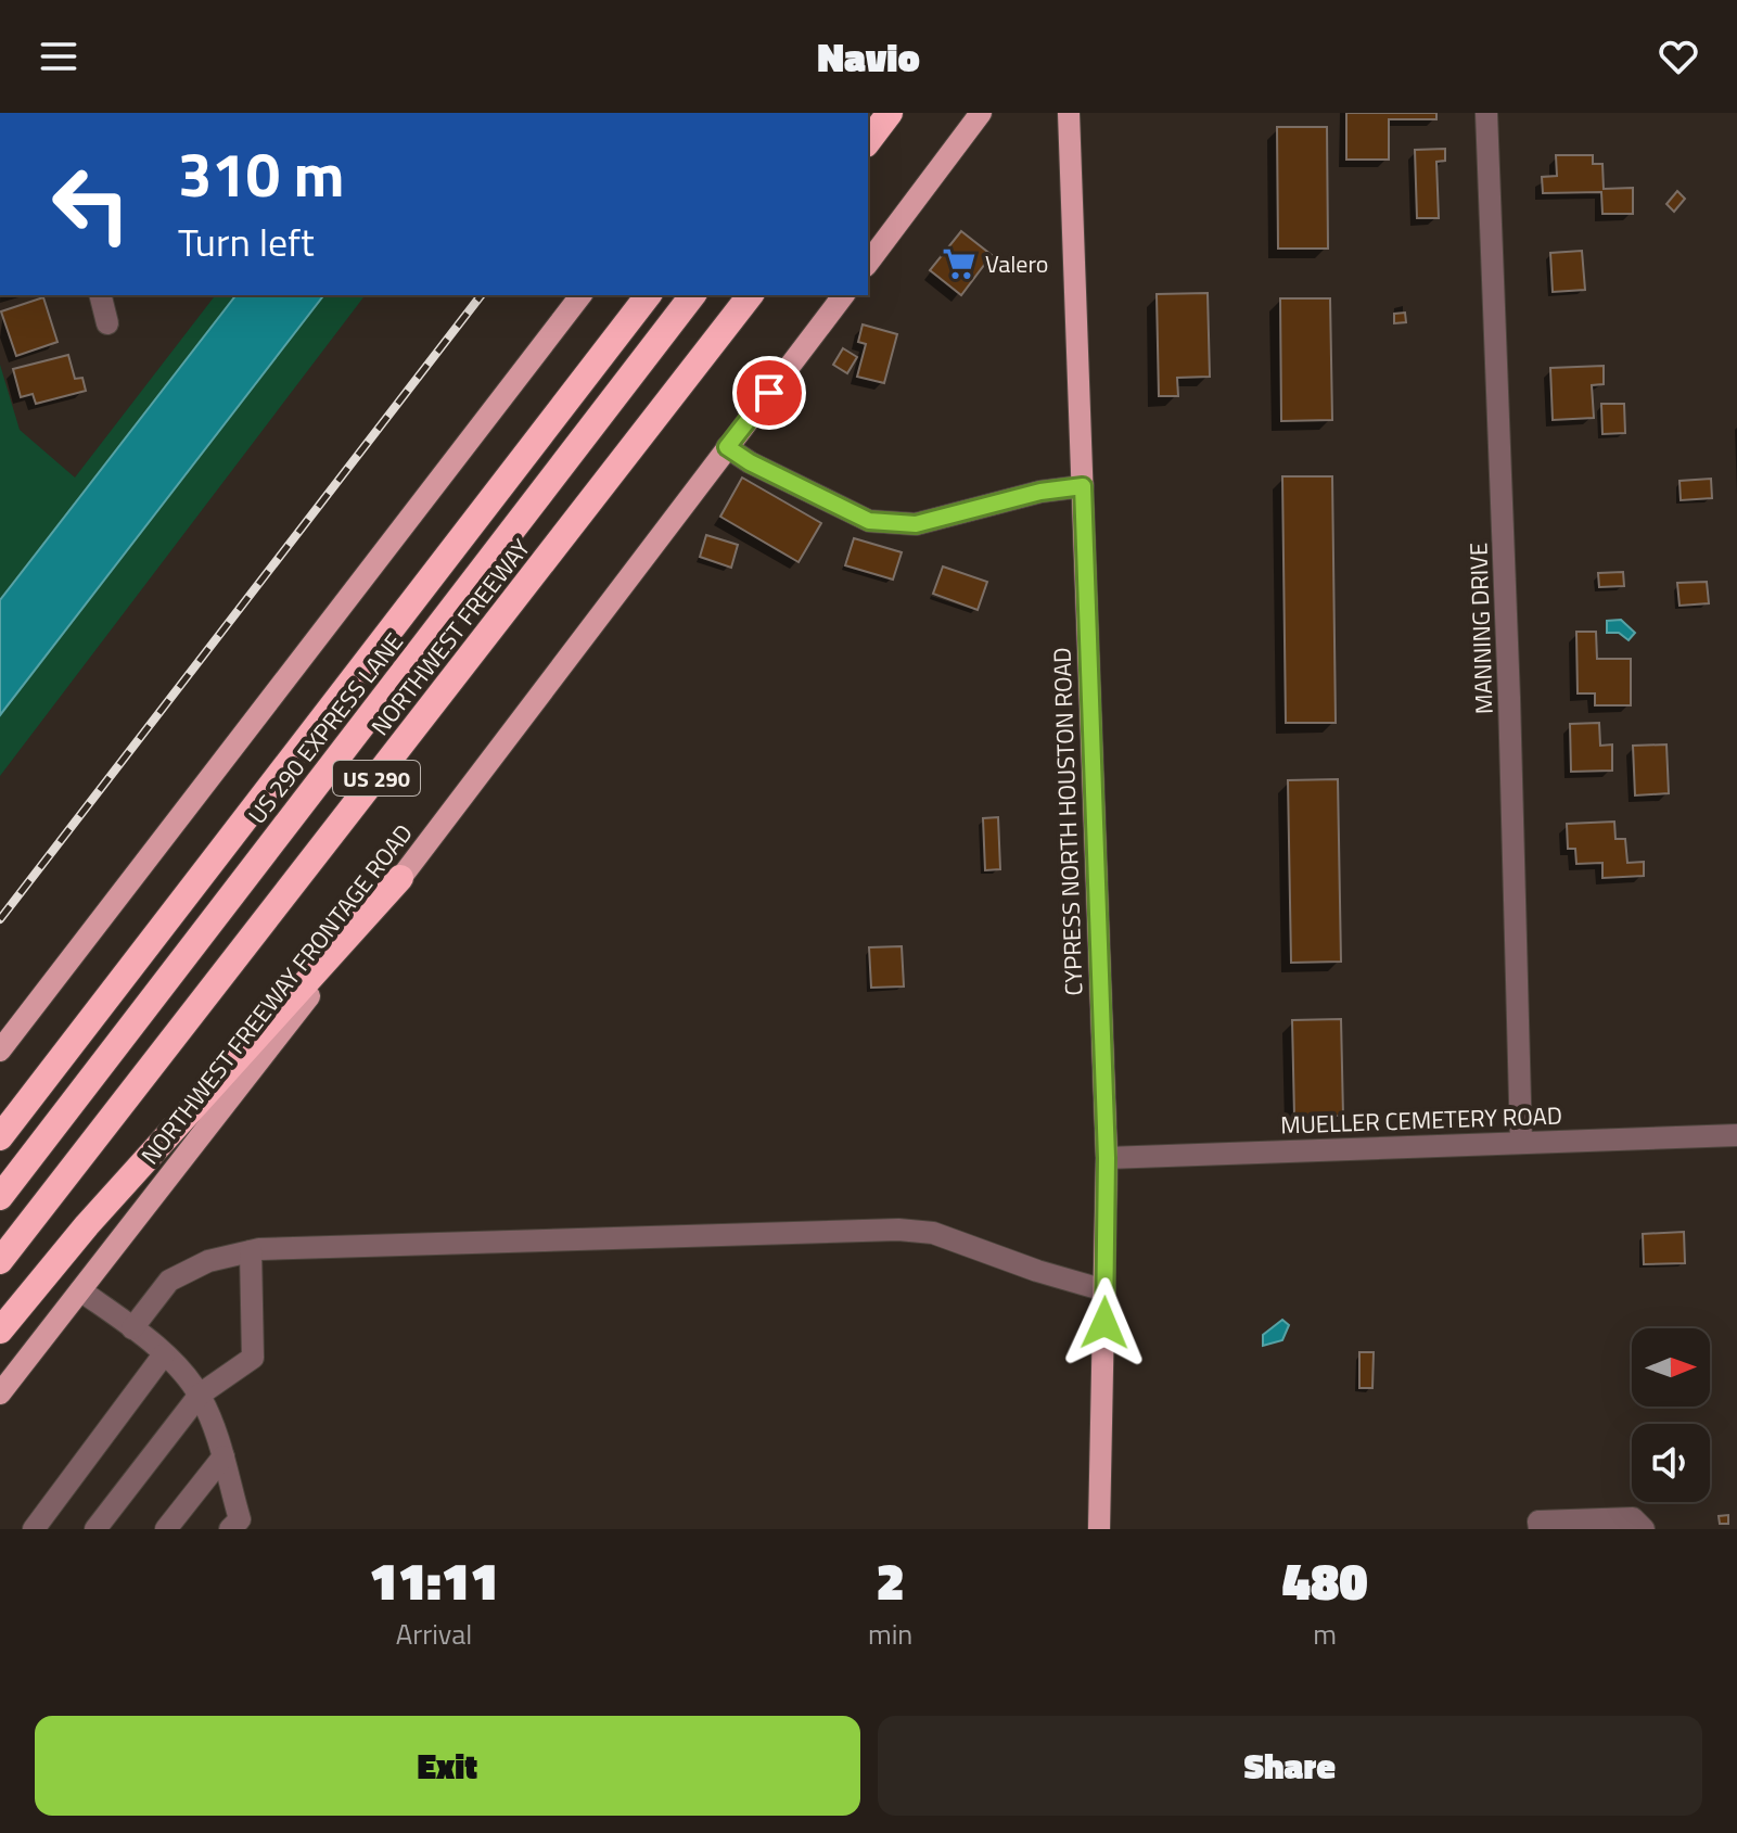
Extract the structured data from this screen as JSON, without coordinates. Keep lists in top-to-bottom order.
{
  "streets": {
    "highway": ["NORTHWEST FREEWAY", "US 290 EXPRESS LANE", "US 290"],
    "main road": ["CYPRESS NORTH HOUSTON ROAD", "NORTHWEST FREEWAY FRONTAGE ROAD"],
    "street": ["MANNING DRIVE", "MUELLER CEMETERY ROAD"]
  },
  "crossings": [
    ["MANNING DRIVE", "MUELLER CEMETERY ROAD"],
    ["CYPRESS NORTH HOUSTON ROAD", "MUELLER CEMETERY ROAD"]
  ],
  "places": {
    "supermarket": ["Valero"]
  },
  "north": "right",
  "page": {
    "header": "Navio",
    "turn": ["310 m", "Turn left"],
    "eta": [
      "11:11",
      "Arrival",
      "2",
      "min",
      "480",
      "m"
    ],
    "buttons": ["Exit", "Share"]
  }
}
